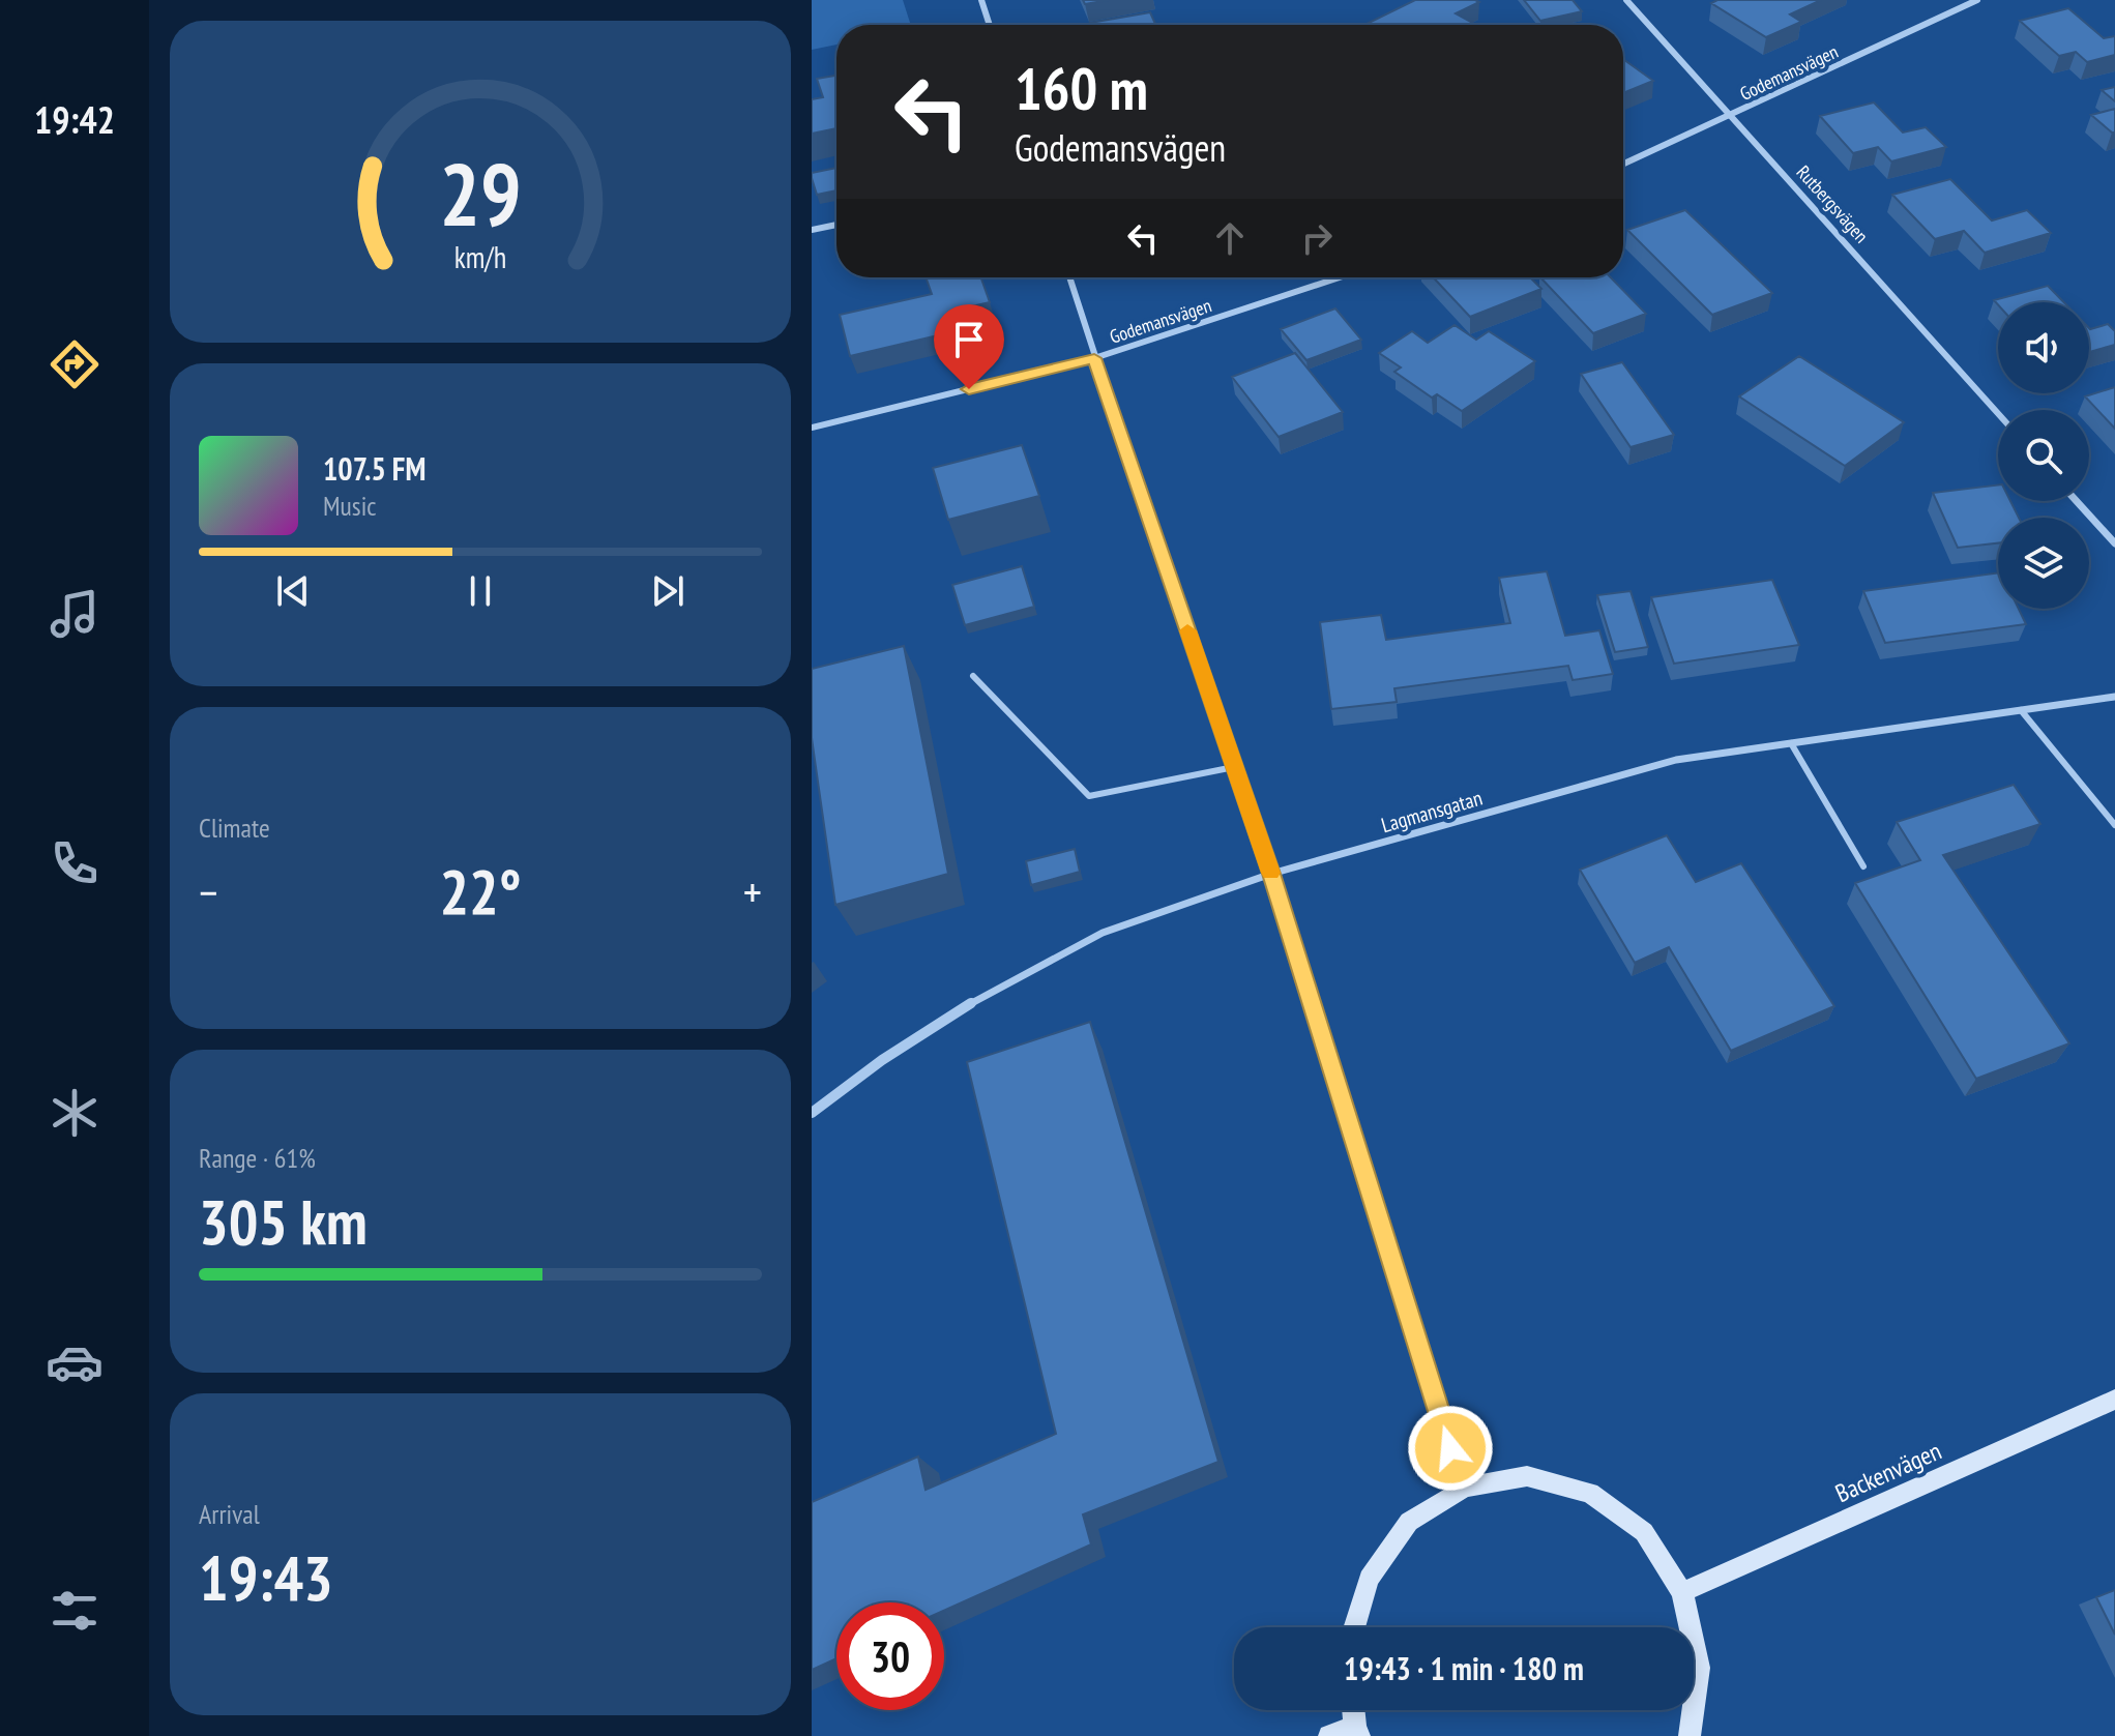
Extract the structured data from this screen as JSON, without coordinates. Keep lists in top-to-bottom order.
{
  "streets": {
    "street": [
      "Godemansvägen",
      "Rutbergsvägen",
      "Lagmansgatan",
      "Backenvägen"
    ]
  },
  "crossings": [
    ["Godemansvägen", "Rutbergsvägen"]
  ],
  "page": {
    "tabs": "19:42",
    "turn": ["160 m", "Godemansvägen"],
    "song": ["107.5 FM", "Music"],
    "tile": [
      "Climate",
      ["Range · 61%", "305 km"],
      ["Arrival", "19:43"]
    ],
    "heat": ["−", "22°", "+"],
    "limit": "30",
    "trip": "19:43 · 1 min · 180 m",
    "gauge": ["29", "km/h"]
  }
}
